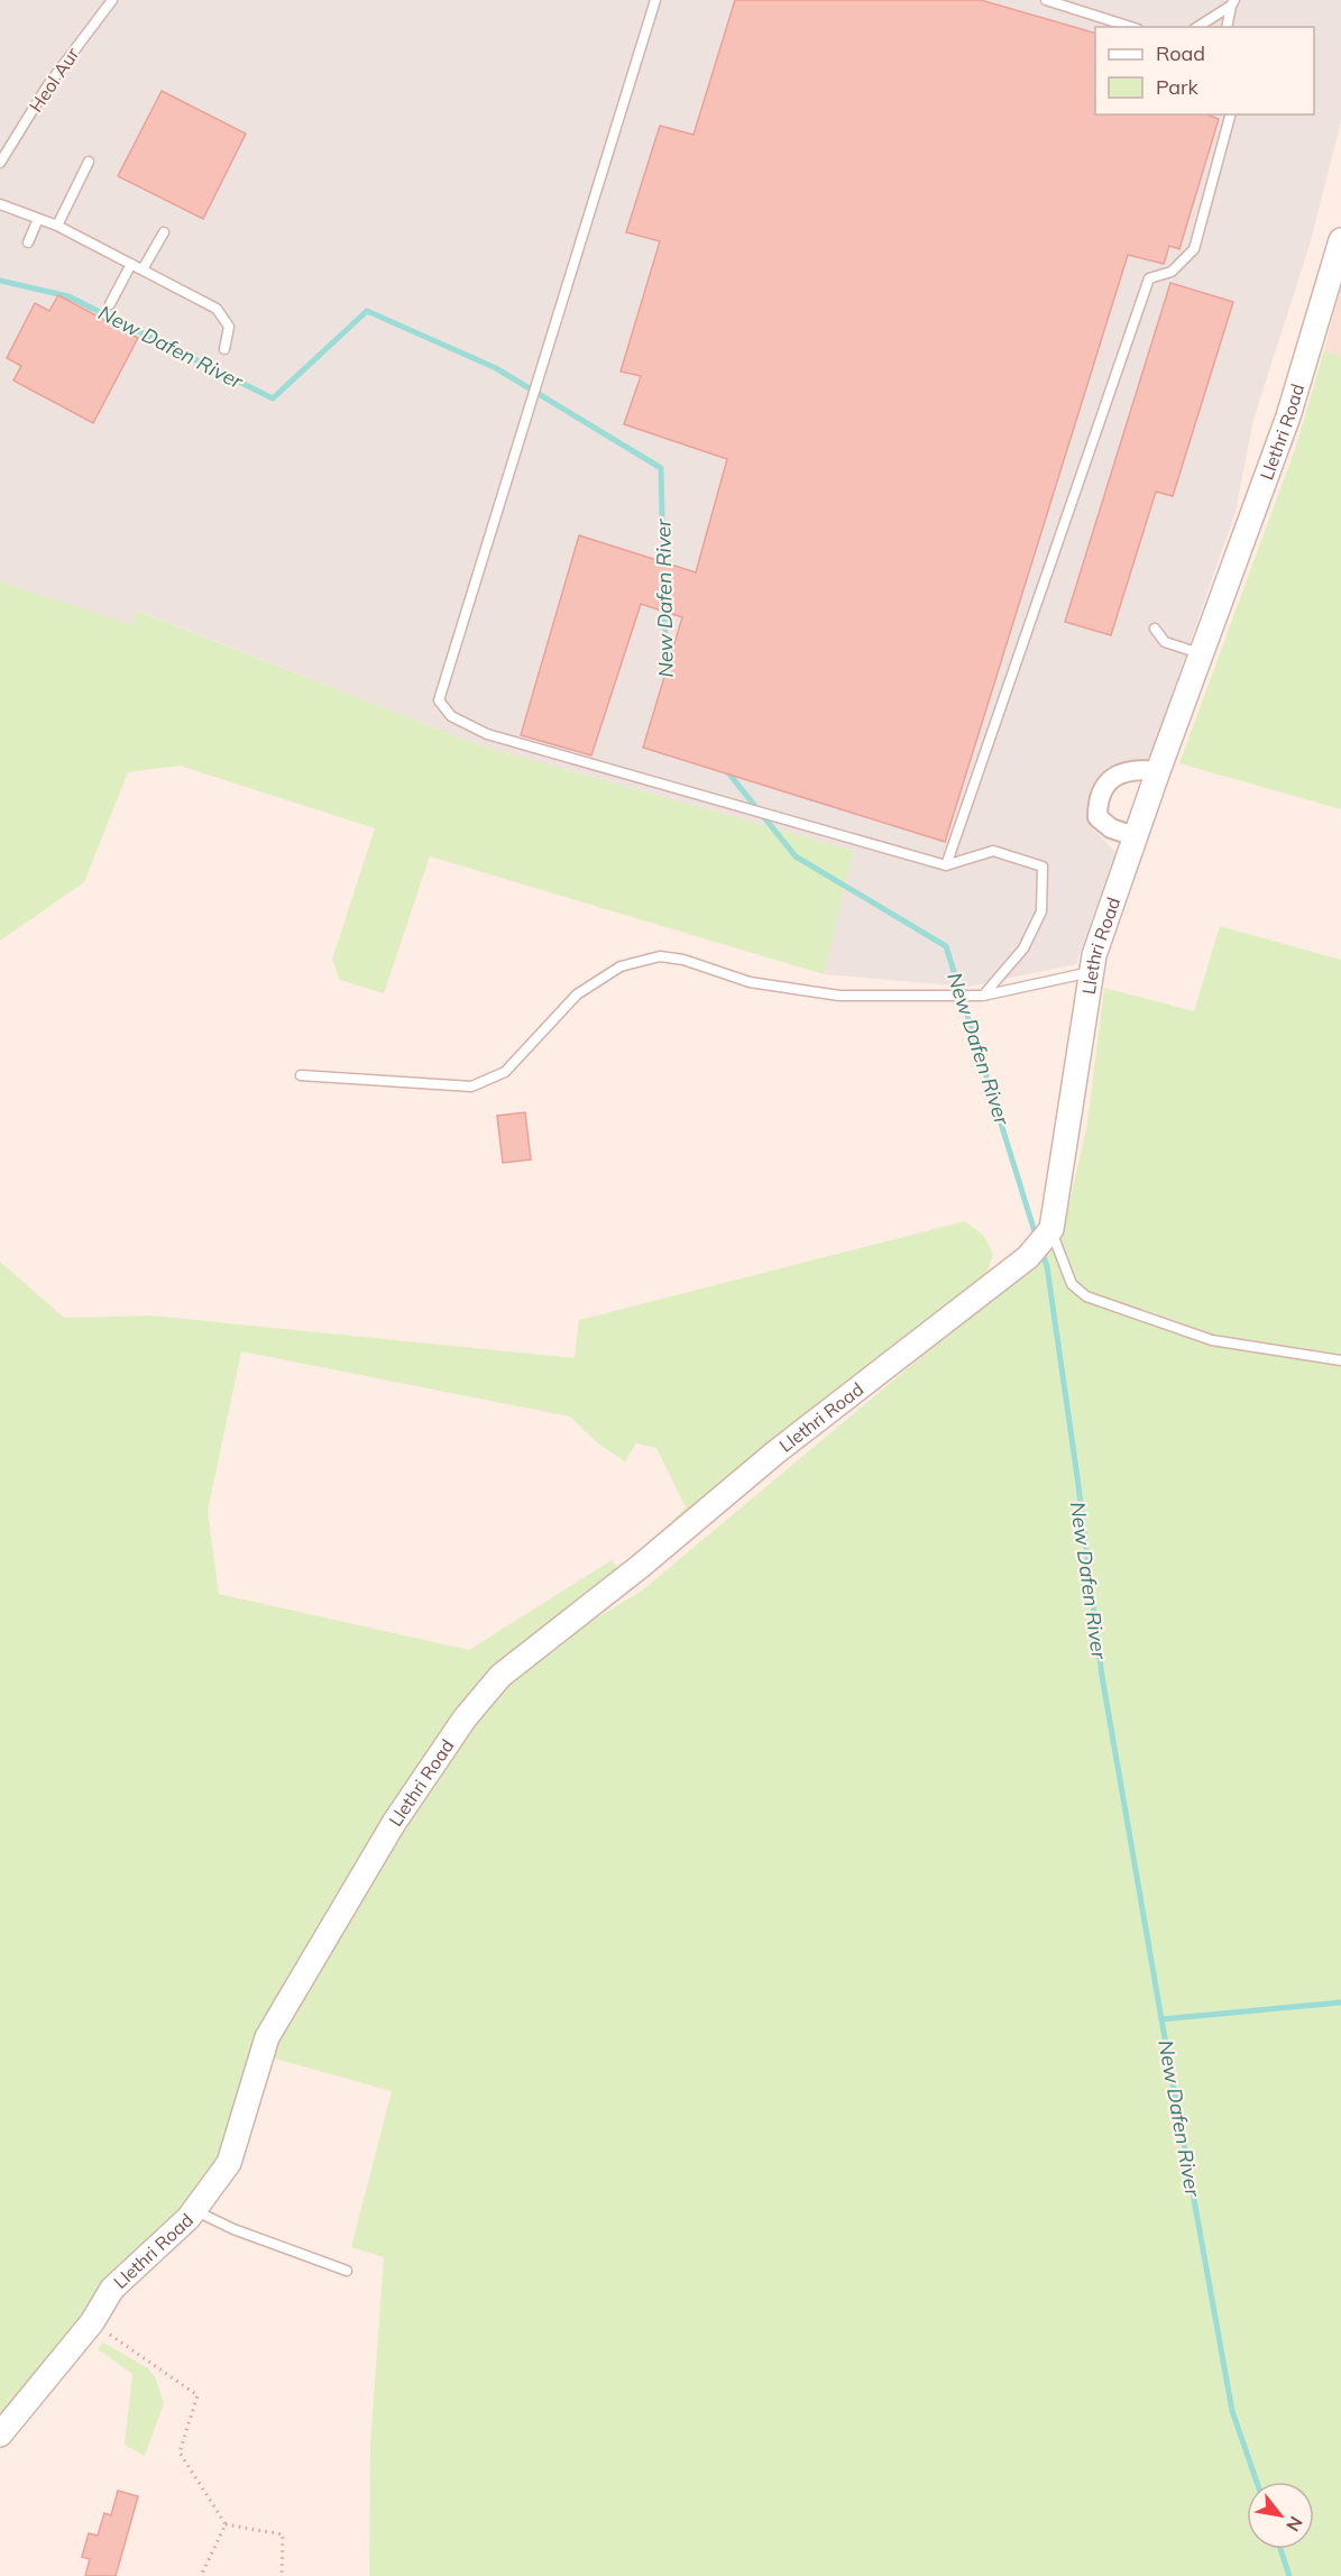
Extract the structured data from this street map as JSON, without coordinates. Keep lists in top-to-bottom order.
{
  "streets": {
    "street": ["Llethri Road"],
    "lane": ["Heol Aur"]
  },
  "water": ["New Dafen River"],
  "legend": ["Road", "Park"],
  "north": "bottom right"
}
